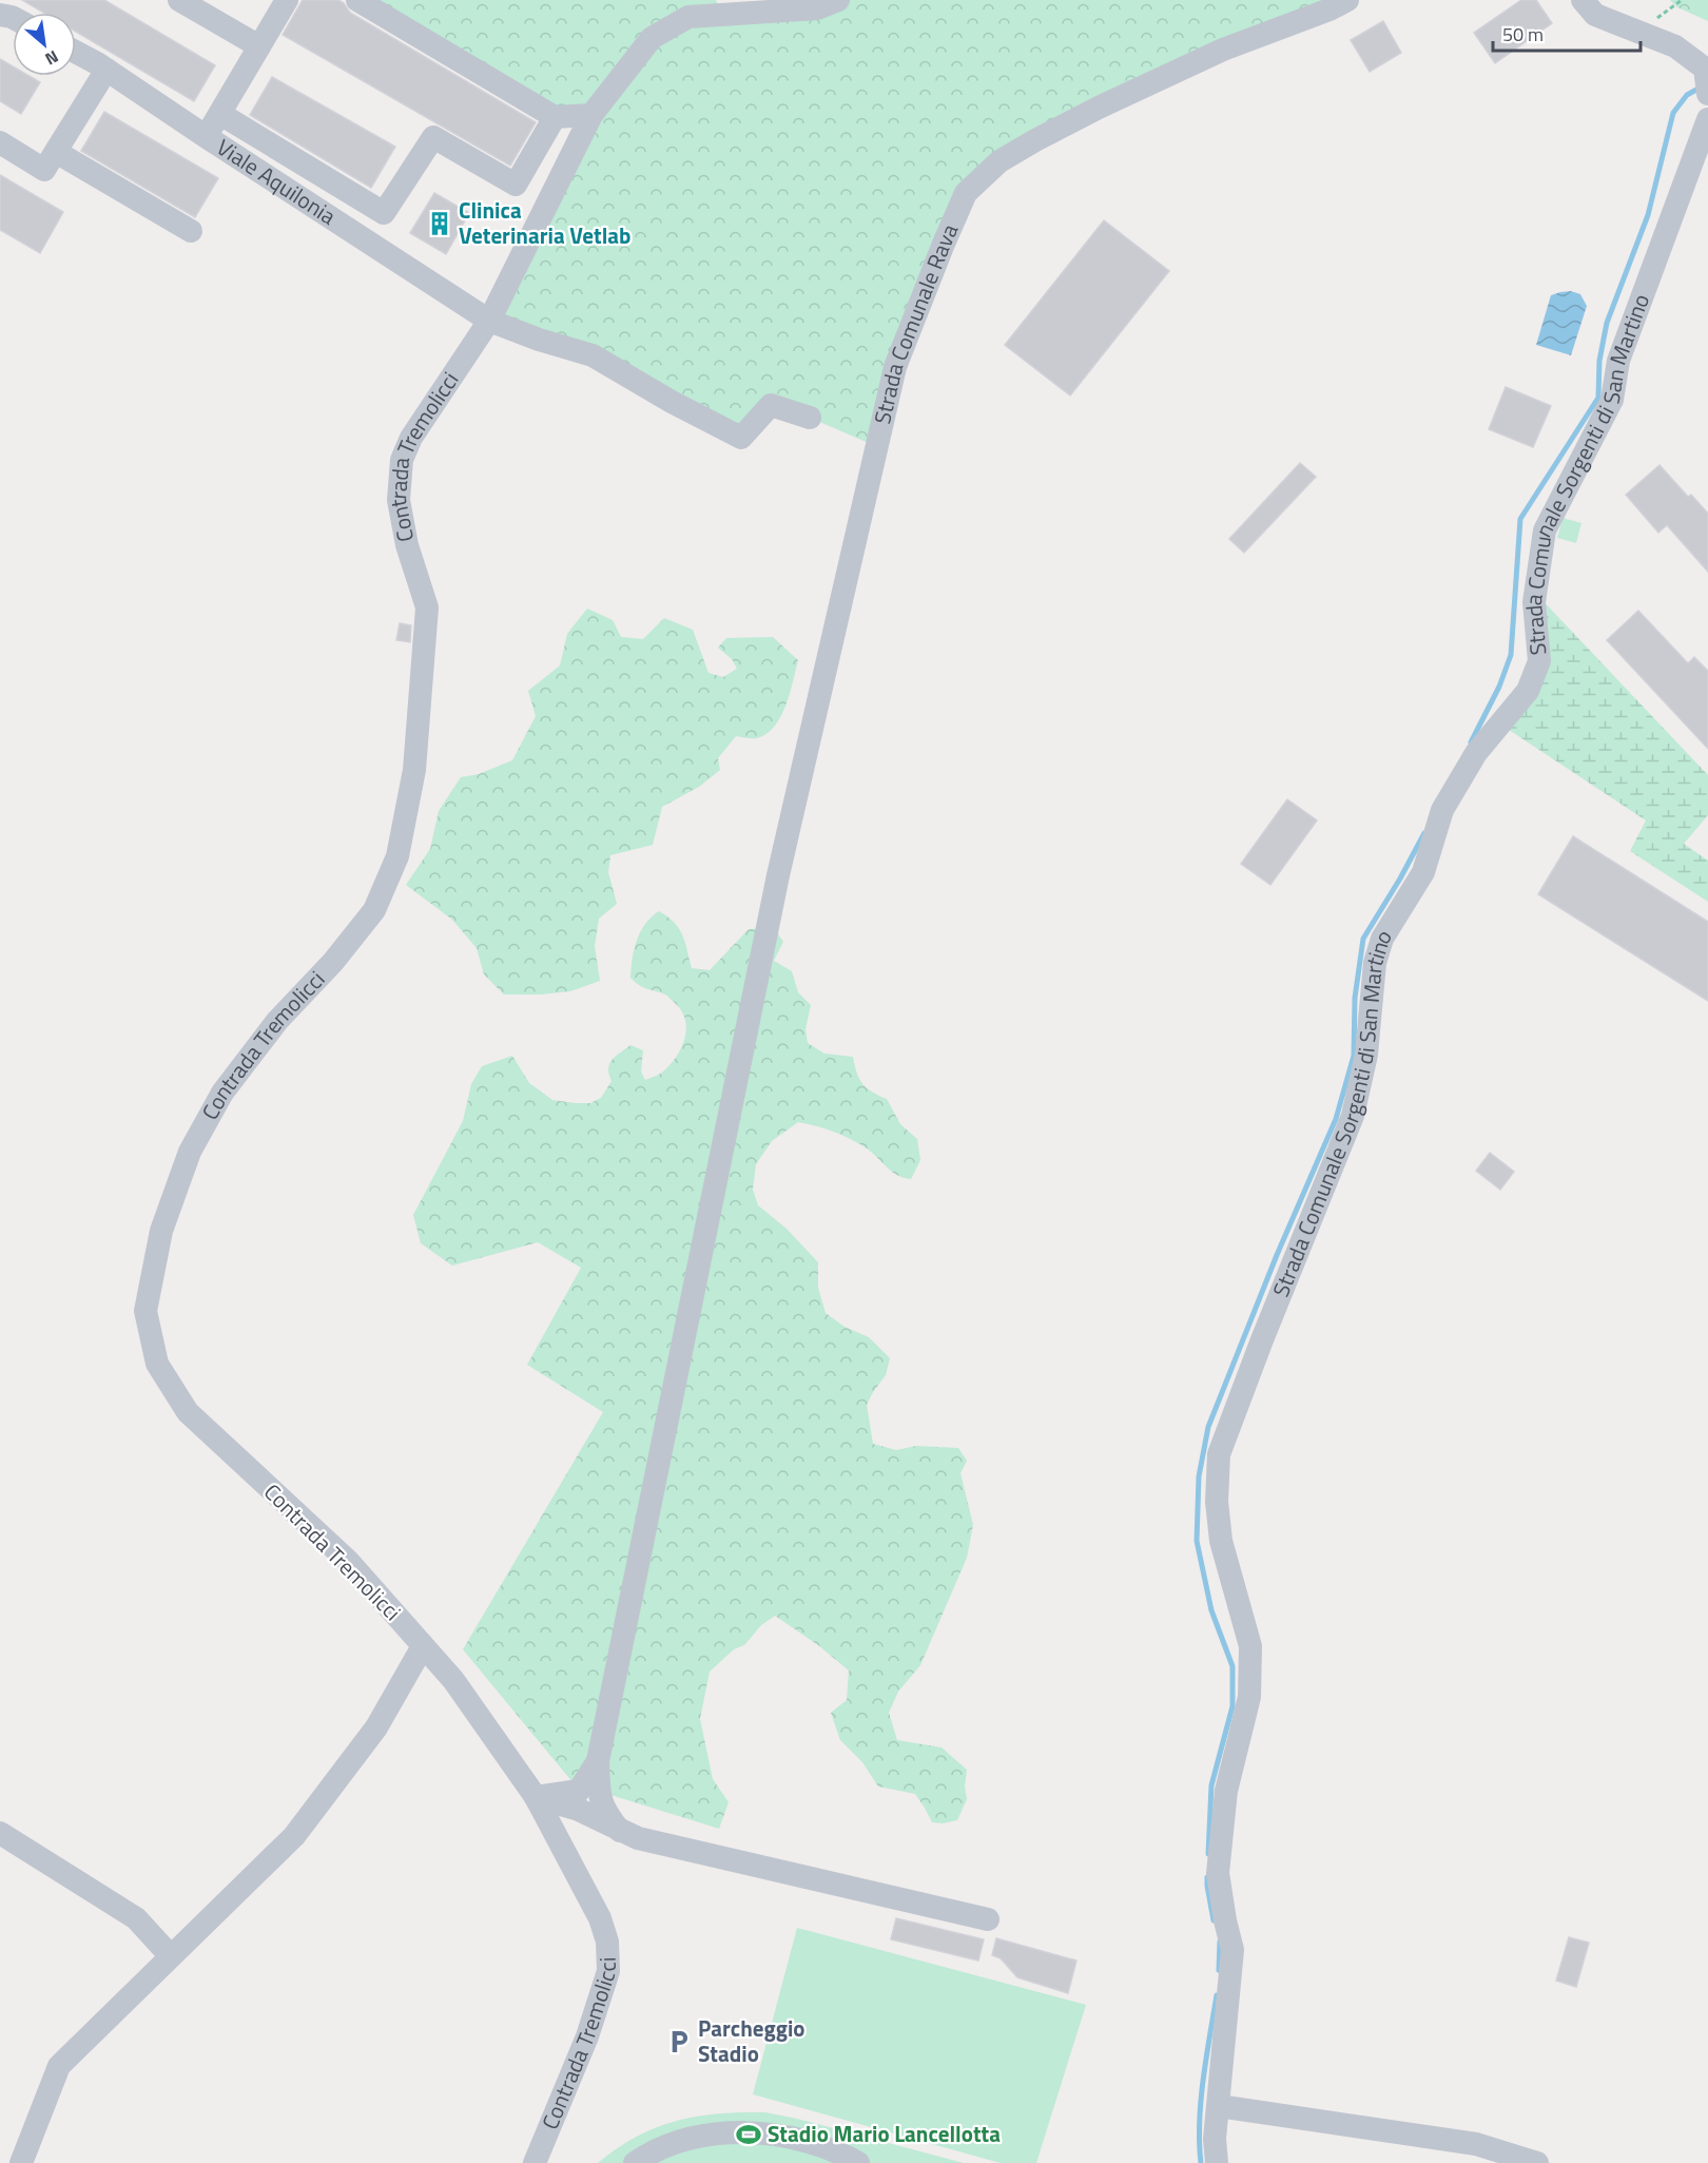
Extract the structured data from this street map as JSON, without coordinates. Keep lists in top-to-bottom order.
{
  "streets": {
    "street": [
      "Viale Aquilonia",
      "Strada Comunale Rava",
      "Contrada Tremolicci",
      "Strada Comunale Sorgenti di San Martino"
    ]
  },
  "crossings": [
    ["Viale Aquilonia", "Contrada Tremolicci"]
  ],
  "places": {
    "building": ["Clinica Veterinaria Vetlab"],
    "parking": ["Parcheggio Stadio"],
    "sports": ["Stadio Mario Lancellotta"]
  },
  "scale_bar": "50 m",
  "north": "bottom right"
}
